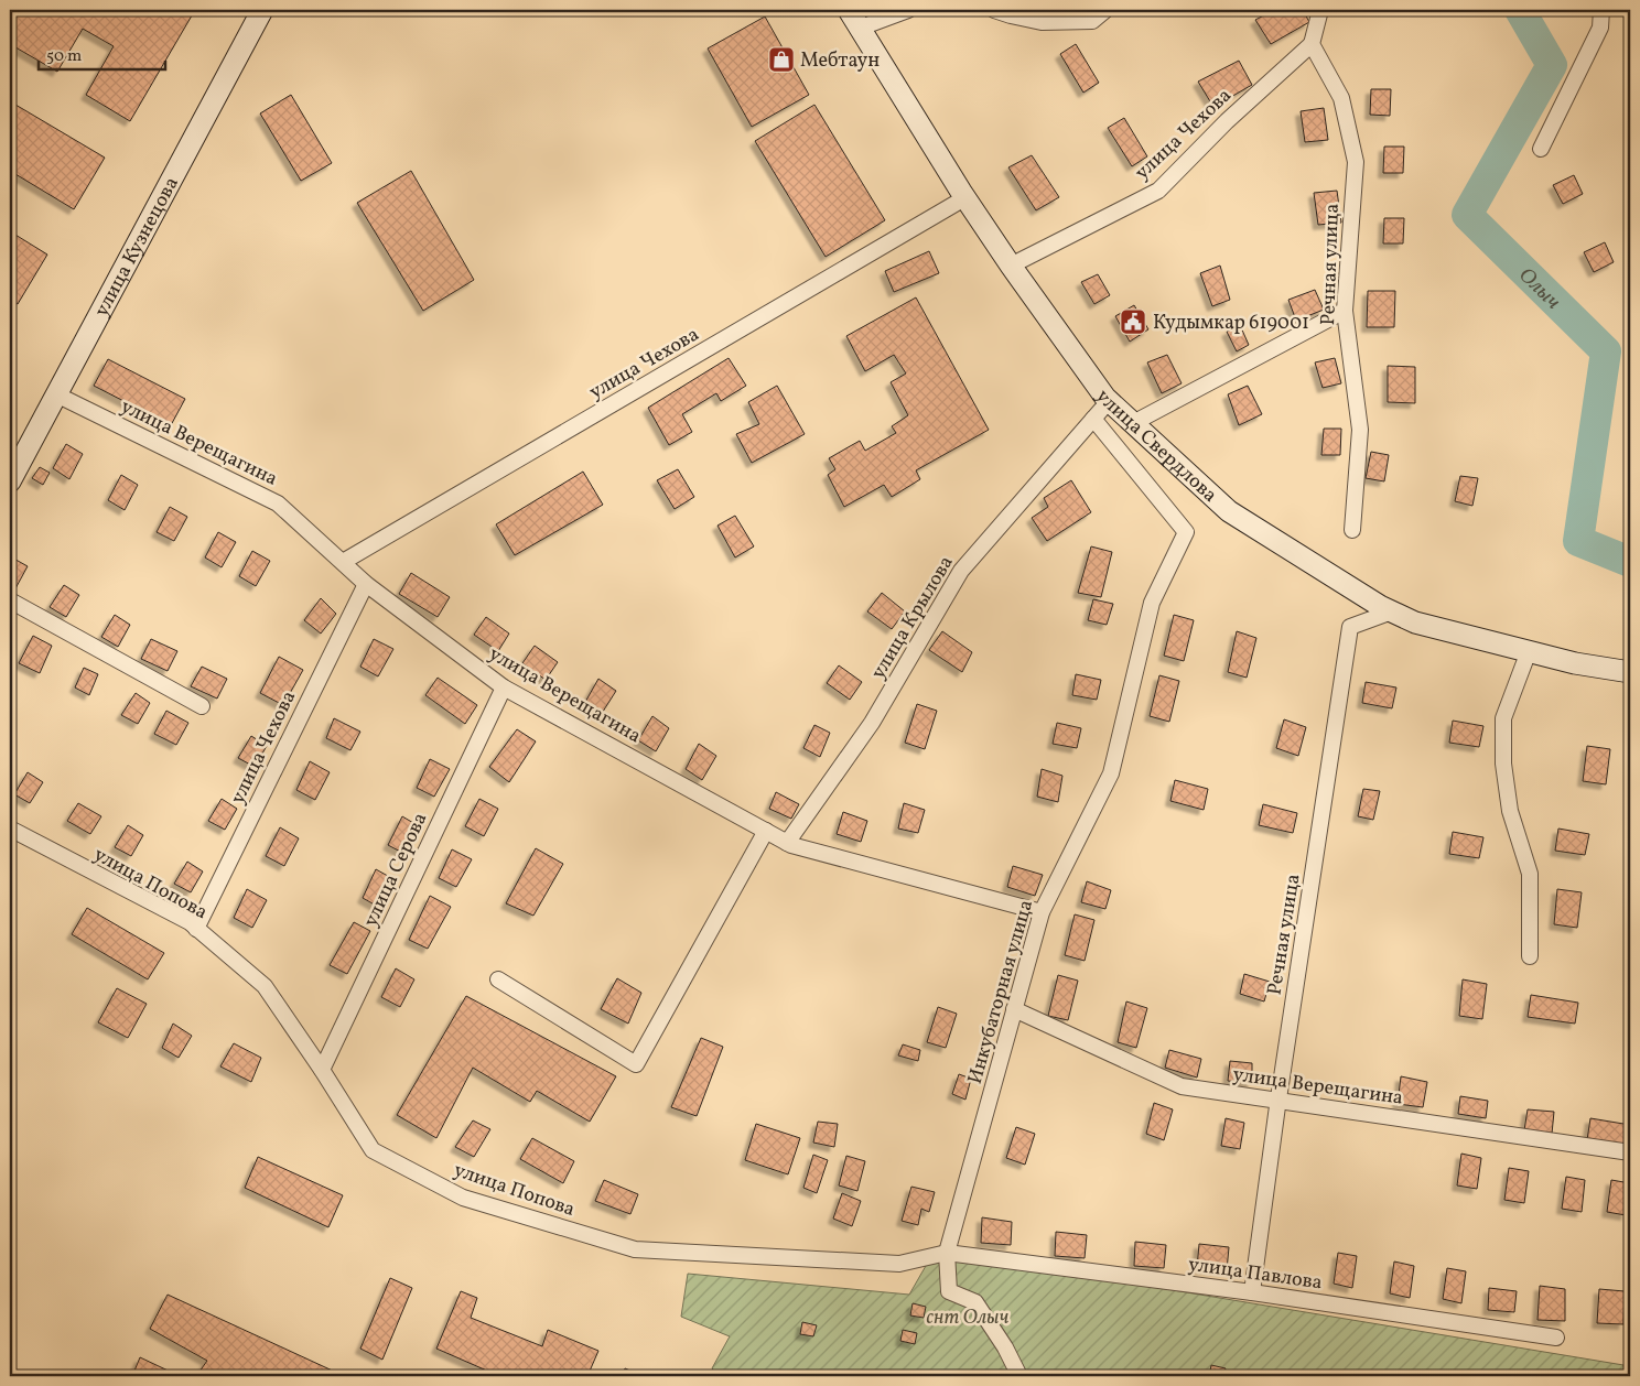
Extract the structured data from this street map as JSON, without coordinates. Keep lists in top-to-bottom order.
{
  "streets": {
    "main road": ["улица Кузнецова", "улица Свердлова"],
    "street": [
      "улица Чехова",
      "Речная улица",
      "улица Верещагина",
      "улица Крылова",
      "улица Серова",
      "улица Попова",
      "Инкубаторная улица",
      "улица Павлова"
    ]
  },
  "crossings": [
    ["улица Чехова", "Речная улица"],
    ["улица Чехова", "улица Верещагина"],
    ["улица Чехова", "улица Свердлова"],
    ["улица Чехова", "улица Попова"],
    ["улица Кузнецова", "улица Верещагина"],
    ["Речная улица", "улица Верещагина"],
    ["Речная улица", "улица Свердлова"],
    ["Речная улица", "улица Павлова"],
    ["улица Верещагина", "улица Крылова"],
    ["улица Верещагина", "улица Серова"],
    ["улица Верещагина", "Инкубаторная улица"],
    ["улица Свердлова", "улица Крылова"],
    ["улица Крылова", "Инкубаторная улица"],
    ["улица Серова", "улица Попова"],
    ["улица Попова", "Инкубаторная улица"],
    ["улица Попова", "улица Павлова"],
    ["Инкубаторная улица", "улица Павлова"]
  ],
  "water": ["Олыч"],
  "parks": ["снт Олыч"],
  "places": {
    "shop": ["Мебтаун"],
    "public building": ["Кудымкар 619001"]
  },
  "scale_bar": "50 m"
}
